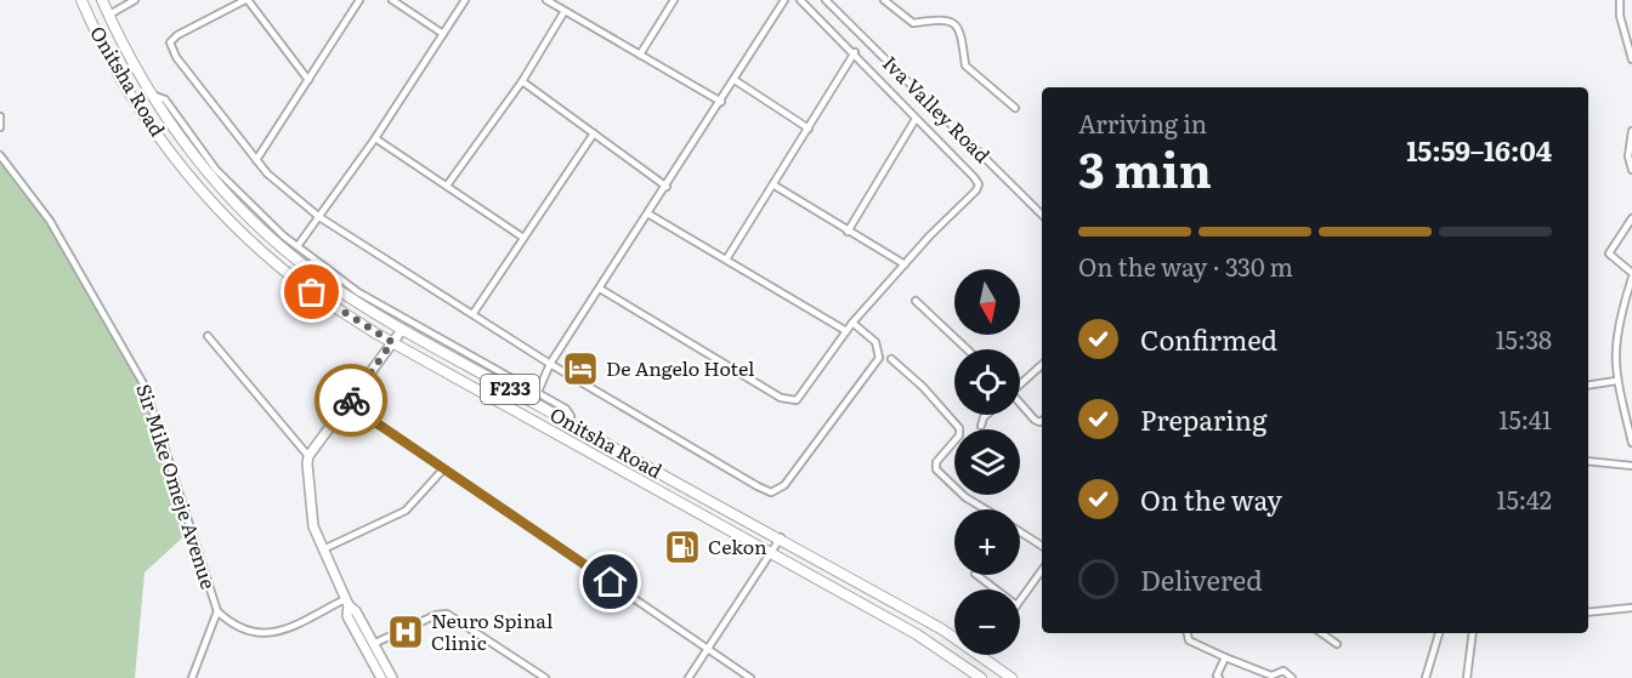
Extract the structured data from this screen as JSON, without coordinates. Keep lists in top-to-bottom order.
{
  "streets": {
    "main road": ["Onitsha Road", "F233"],
    "street": ["Iva Valley Road", "Sir Mike Omeje Avenue"]
  },
  "places": {
    "hotel": ["De Angelo Hotel"],
    "fuel station": ["Cekon"],
    "hospital": ["Neuro Spinal Clinic"]
  },
  "north": "bottom",
  "page": {
    "heading": ["3 min", "Arriving in", "15:59–16:04"],
    "bar": "On the way · 330 m",
    "map_buttons": ["+", "−"],
    "list": [
      ["Confirmed", "15:38"],
      ["Preparing", "15:41"],
      ["On the way", "15:42"],
      "Delivered"
    ]
  }
}
